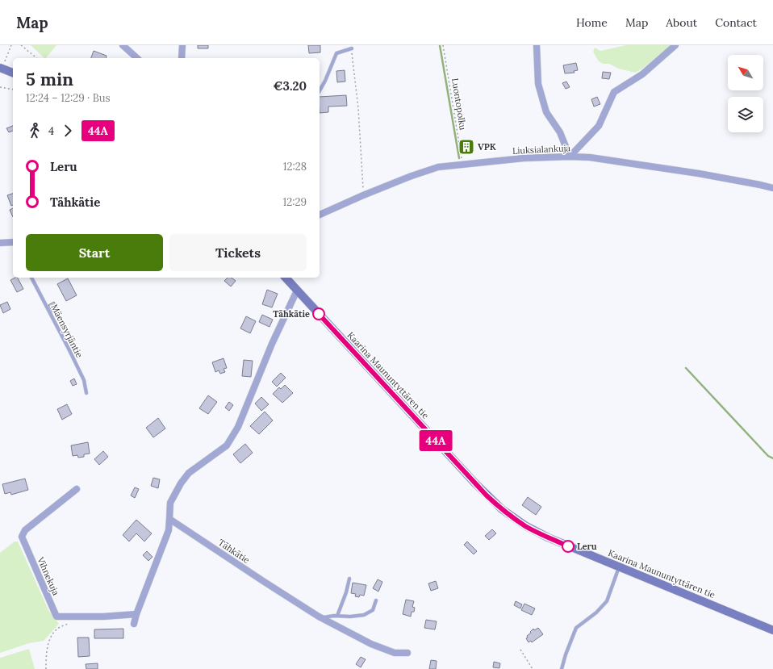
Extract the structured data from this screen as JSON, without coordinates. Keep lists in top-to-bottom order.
{
  "streets": {
    "main road": ["Kaarina Maununtyttären tie"],
    "street": ["Liuksialankuja", "Tähkätie", "Vihnekuja"],
    "lane": ["Mäensyrjäntie"],
    "path": ["Luontopolku"]
  },
  "crossings": [
    ["Luontopolku", "Liuksialankuja"]
  ],
  "places": {
    "building": ["VPK"],
    "other": ["Tähkätie", "Leru"]
  },
  "lines": ["bus line 44A"],
  "north": "top left",
  "page": {
    "header": "Map",
    "nav": [
      "Home",
      "Map",
      "About",
      "Contact"
    ],
    "on_map": "44A",
    "heading": ["5 min", "12:24 – 12:29 · Bus", "€3.20"],
    "legs": ["4", "44A"],
    "list": [
      {
        "name": "Leru",
        "value": "12:28"
      },
      {
        "name": "Tähkätie",
        "value": "12:29"
      }
    ],
    "buttons": ["Start", "Tickets"]
  }
}
